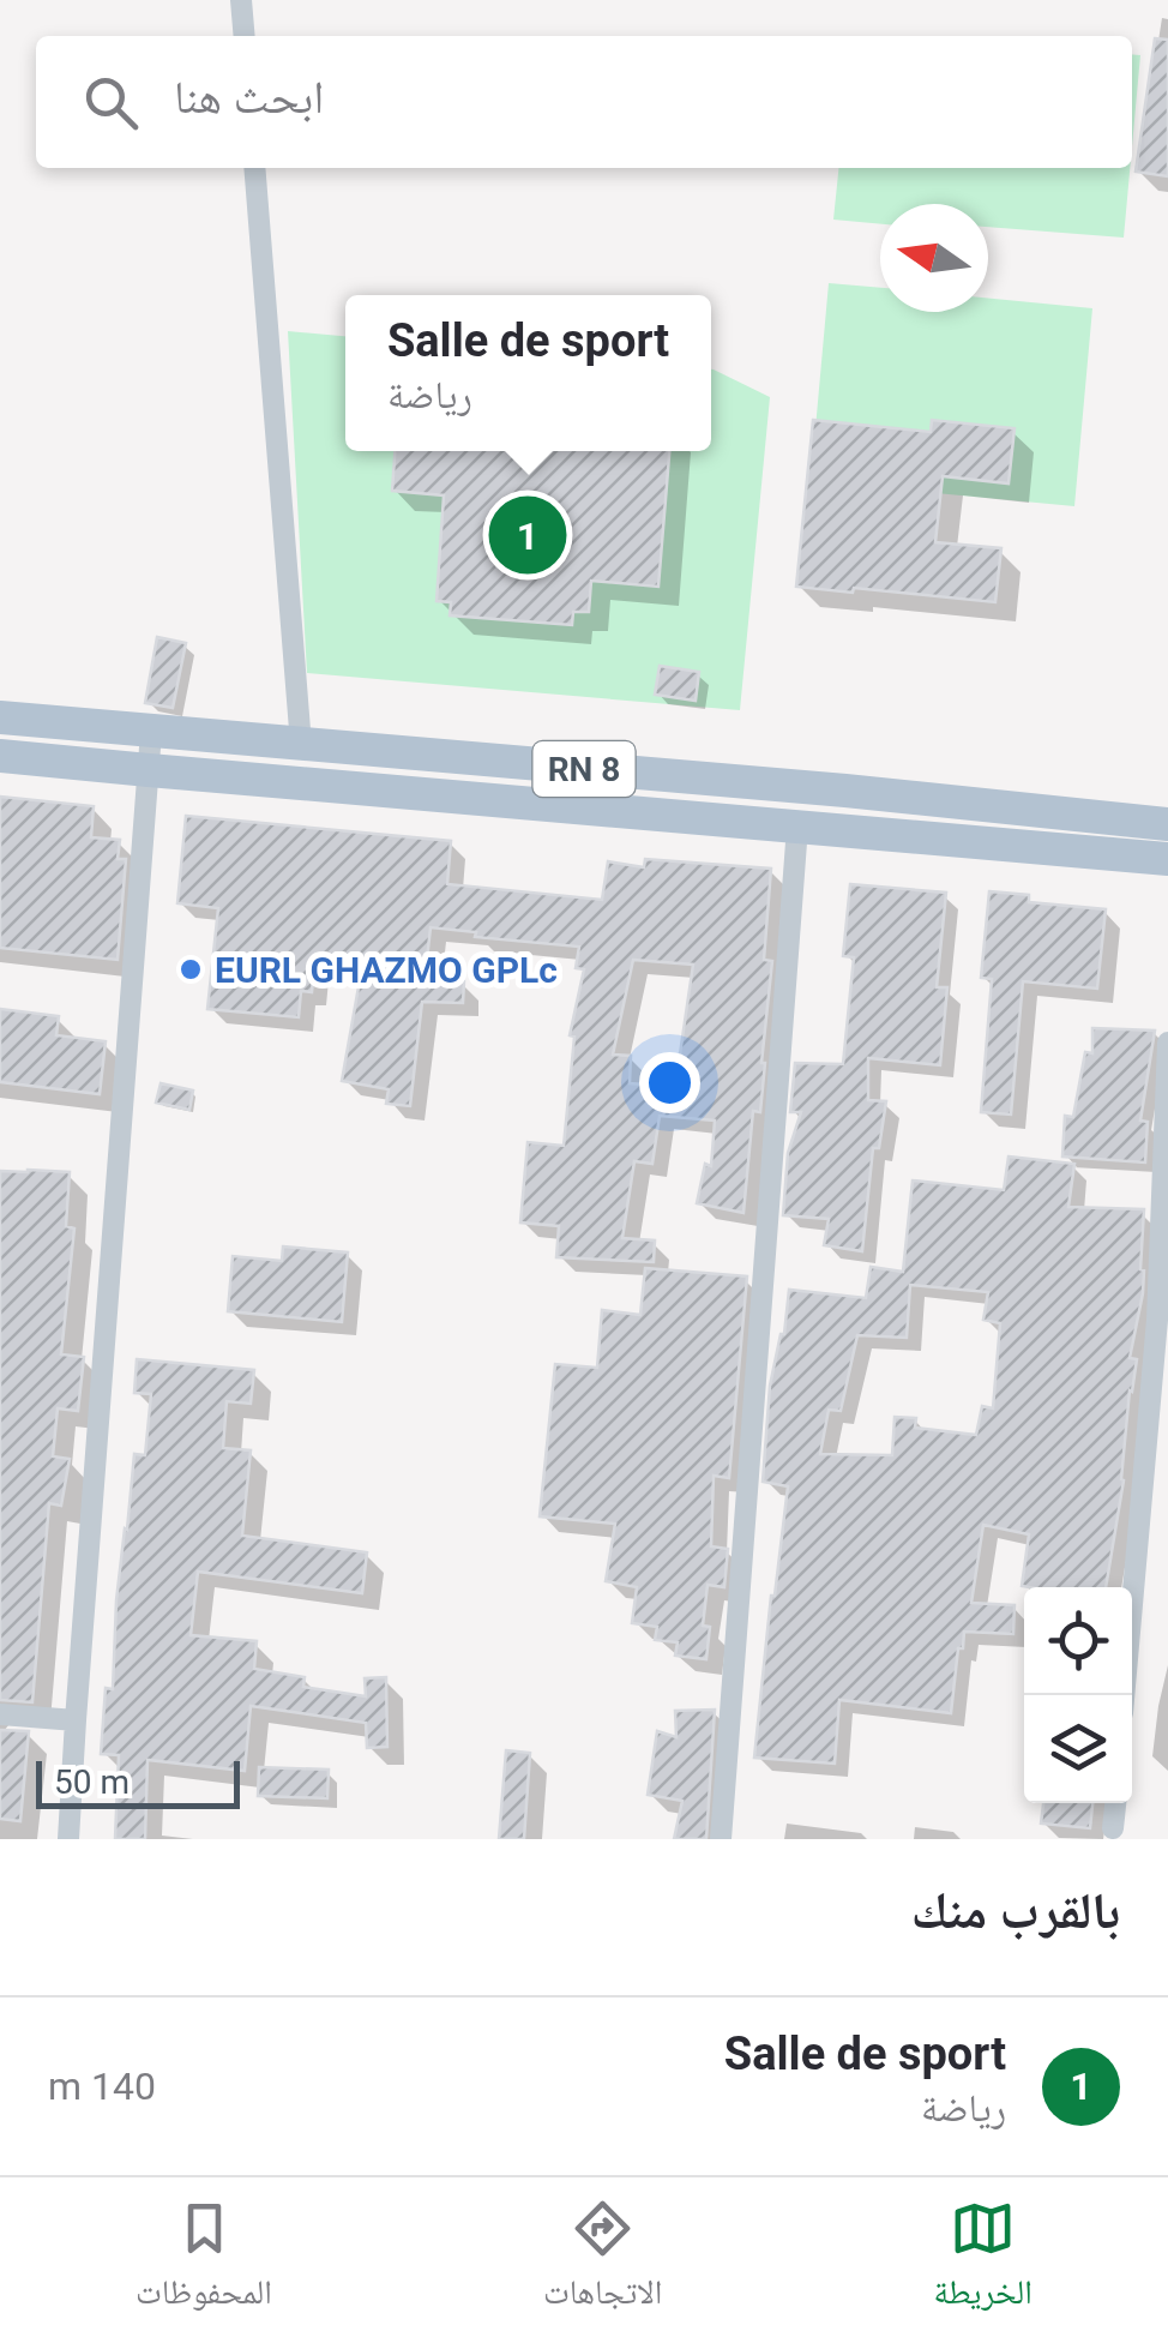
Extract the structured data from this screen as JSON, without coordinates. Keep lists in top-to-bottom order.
{
  "streets": {
    "main road": ["RN 8"]
  },
  "places": ["EURL GHAZMO GPLc"],
  "scale_bar": "50 m",
  "north": "left",
  "page": {
    "search": "ابحث هنا",
    "popup": ["Salle de sport", "رياضة"],
    "pins": "1",
    "scale": "50 m",
    "heading": "بالقرب منك",
    "list": [
      {
        "mark": "1",
        "name": "Salle de sport",
        "note": "رياضة",
        "value": "140 m"
      }
    ],
    "nav": ["الخريطة", "الاتجاهات", "المحفوظات"]
  }
}
